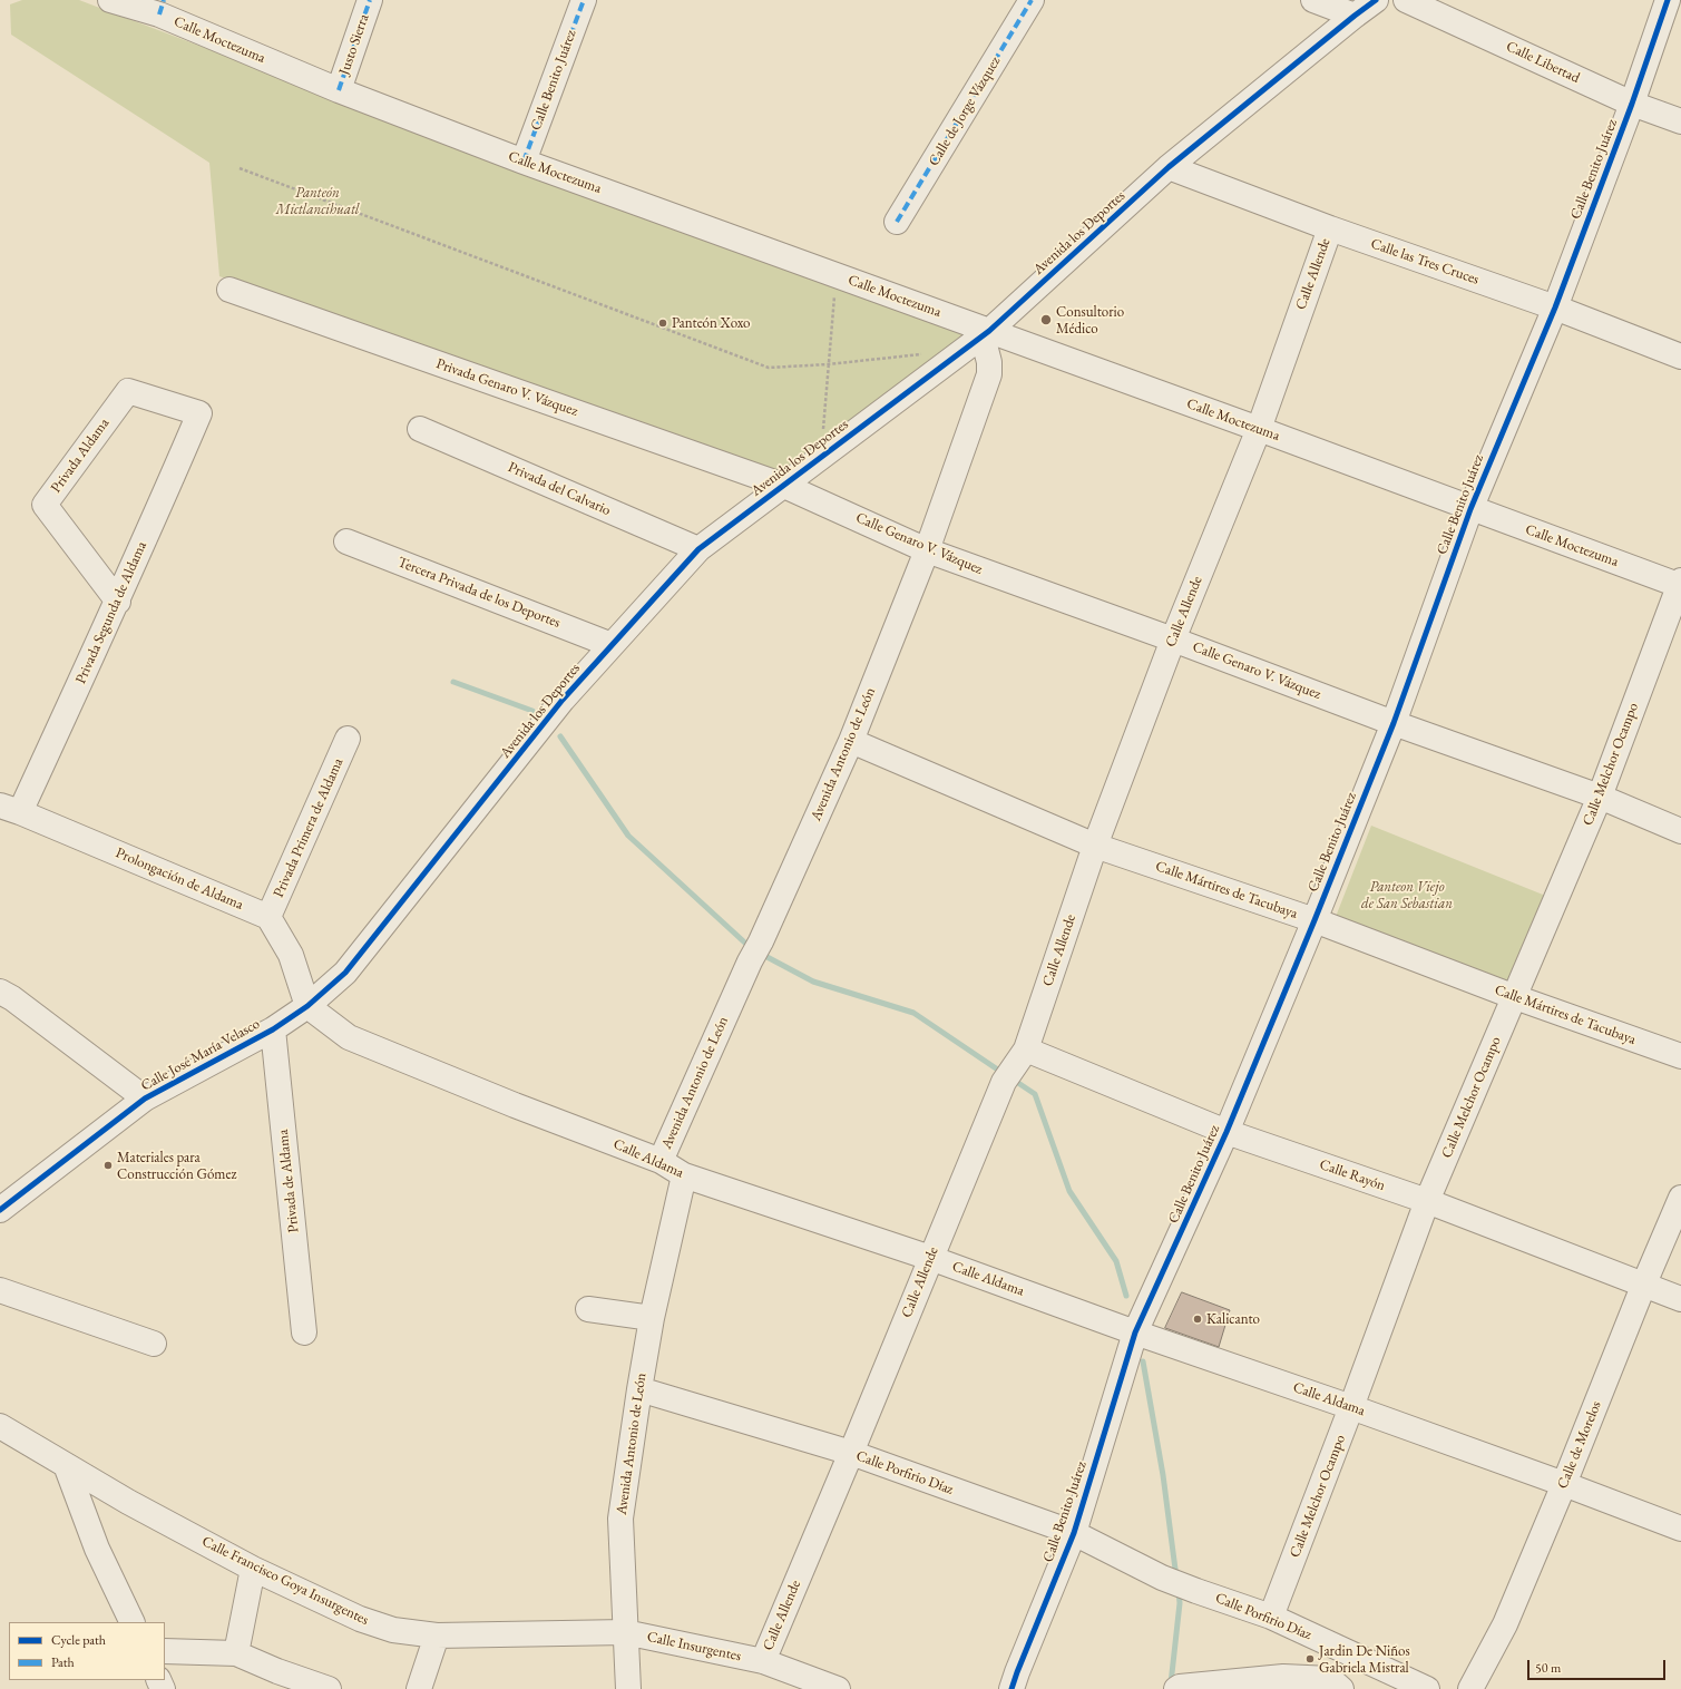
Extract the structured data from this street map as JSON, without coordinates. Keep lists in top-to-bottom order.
{
  "streets": {
    "street": [
      "Calle Moctezuma",
      "Justo Sierra",
      "Calle Libertad",
      "Calle Benito Juárez",
      "Calle de Jorge Vázquez",
      "Avenida los Deportes",
      "Calle las Tres Cruces",
      "Calle Allende",
      "Privada Genaro V. Vázquez",
      "Privada Aldama",
      "Privada del Calvario",
      "Calle Genaro V. Vázquez",
      "Tercera Privada de los Deportes",
      "Privada Segunda de Aldama",
      "Avenida Antonio de León",
      "Calle Melchor Ocampo",
      "Privada Primera de Aldama",
      "Prolongación de Aldama",
      "Calle Mártires de Tacubaya",
      "Calle José María Velasco",
      "Calle Aldama",
      "Calle Rayón",
      "Privada de Aldama",
      "Calle de Morelos",
      "Calle Porfirio Díaz",
      "Calle Francisco Goya Insurgentes",
      "Calle Insurgentes"
    ]
  },
  "crossings": [
    ["Calle Moctezuma", "Justo Sierra"],
    ["Calle Moctezuma", "Calle Benito Juárez"],
    ["Calle Moctezuma", "Avenida los Deportes"],
    ["Calle Moctezuma", "Calle Allende"],
    ["Calle Moctezuma", "Avenida Antonio de León"],
    ["Calle Moctezuma", "Calle Melchor Ocampo"],
    ["Calle Libertad", "Calle Benito Juárez"],
    ["Calle Benito Juárez", "Calle las Tres Cruces"],
    ["Calle Benito Juárez", "Calle Genaro V. Vázquez"],
    ["Calle Benito Juárez", "Calle Mártires de Tacubaya"],
    ["Calle Benito Juárez", "Calle Aldama"],
    ["Calle Benito Juárez", "Calle Rayón"],
    ["Calle Benito Juárez", "Calle Porfirio Díaz"],
    ["Avenida los Deportes", "Calle las Tres Cruces"],
    ["Avenida los Deportes", "Privada Genaro V. Vázquez"],
    ["Avenida los Deportes", "Privada del Calvario"],
    ["Avenida los Deportes", "Calle Genaro V. Vázquez"],
    ["Avenida los Deportes", "Tercera Privada de los Deportes"],
    ["Avenida los Deportes", "Avenida Antonio de León"],
    ["Avenida los Deportes", "Calle José María Velasco"],
    ["Avenida los Deportes", "Calle Aldama"],
    ["Calle las Tres Cruces", "Calle Allende"],
    ["Calle Allende", "Calle Genaro V. Vázquez"],
    ["Calle Allende", "Calle Mártires de Tacubaya"],
    ["Calle Allende", "Calle Aldama"],
    ["Calle Allende", "Calle Rayón"],
    ["Calle Allende", "Calle Porfirio Díaz"],
    ["Calle Allende", "Calle Insurgentes"],
    ["Privada Genaro V. Vázquez", "Calle Genaro V. Vázquez"],
    ["Privada Aldama", "Privada Segunda de Aldama"],
    ["Calle Genaro V. Vázquez", "Avenida Antonio de León"],
    ["Calle Genaro V. Vázquez", "Calle Melchor Ocampo"],
    ["Privada Segunda de Aldama", "Prolongación de Aldama"],
    ["Avenida Antonio de León", "Calle Mártires de Tacubaya"],
    ["Avenida Antonio de León", "Calle Aldama"],
    ["Avenida Antonio de León", "Calle Porfirio Díaz"],
    ["Avenida Antonio de León", "Calle Francisco Goya Insurgentes"],
    ["Avenida Antonio de León", "Calle Insurgentes"],
    ["Calle Melchor Ocampo", "Calle Mártires de Tacubaya"],
    ["Calle Melchor Ocampo", "Calle Aldama"],
    ["Calle Melchor Ocampo", "Calle Rayón"],
    ["Calle Melchor Ocampo", "Calle Porfirio Díaz"],
    ["Privada Primera de Aldama", "Prolongación de Aldama"],
    ["Calle José María Velasco", "Calle Aldama"],
    ["Calle José María Velasco", "Privada de Aldama"],
    ["Calle Aldama", "Calle de Morelos"],
    ["Calle Rayón", "Calle de Morelos"],
    ["Calle Francisco Goya Insurgentes", "Calle Insurgentes"]
  ],
  "parks": ["Panteón Mictlancihuatl", "Panteon Viejo de San Sebastian"],
  "places": [
    "Consultorio Médico",
    "Panteón Xoxo",
    "Materiales para Construcción Gómez",
    "Kalicanto",
    "Jardin De Niños Gabriela Mistral"
  ],
  "legend": ["Cycle path", "Path"],
  "scale_bar": "50 m"
}
